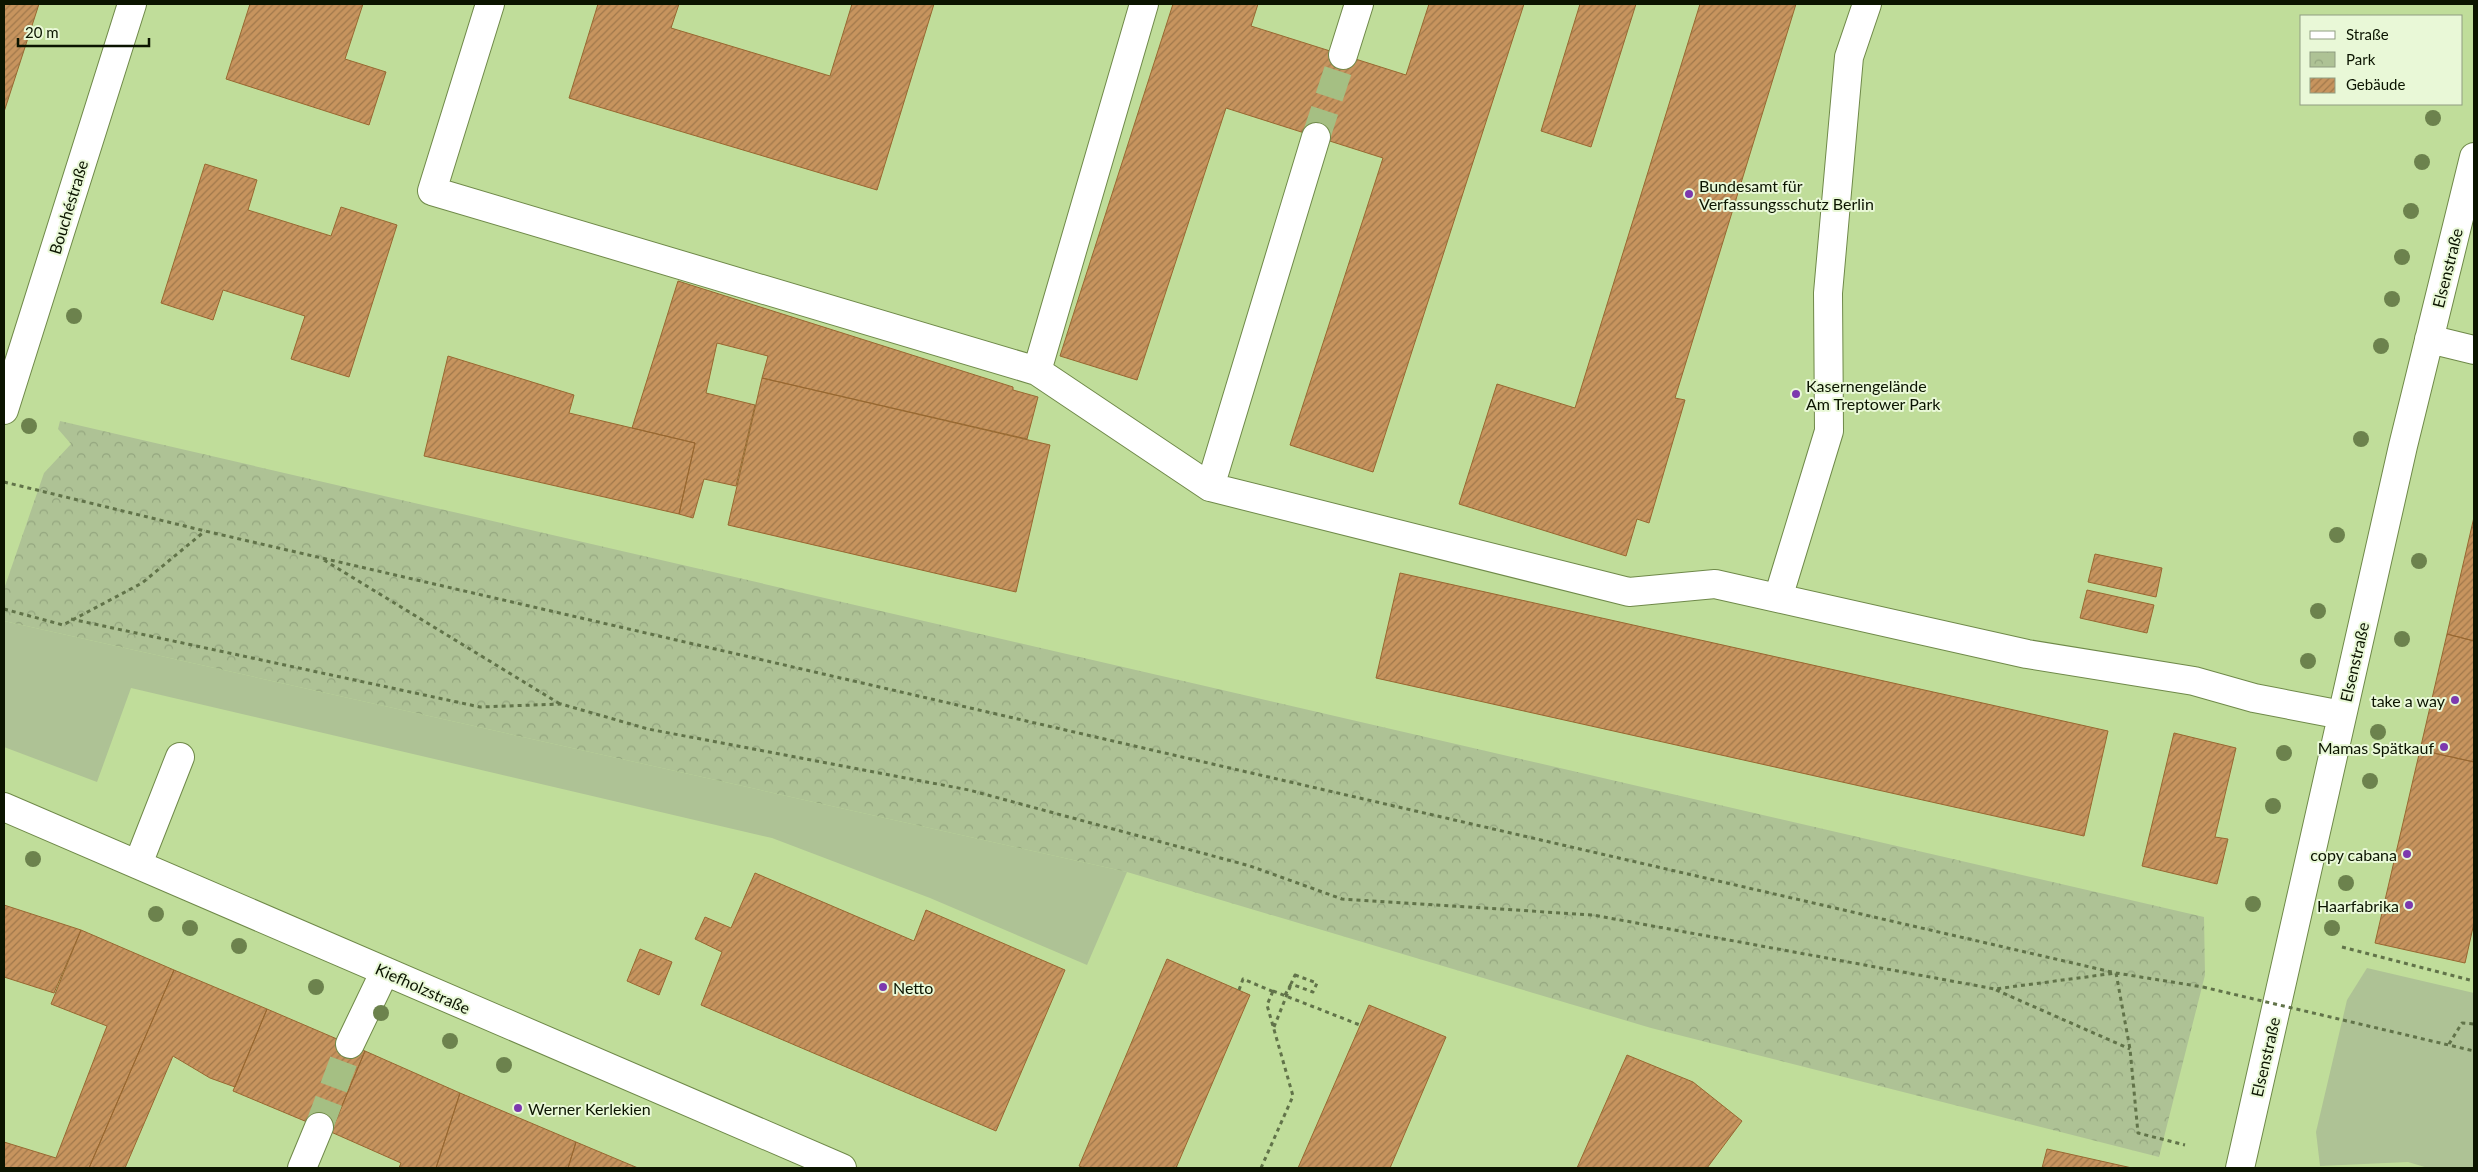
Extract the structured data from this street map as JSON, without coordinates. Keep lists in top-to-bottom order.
{
  "streets": {
    "street": ["Bouchéstraße", "Elsenstraße", "Kiefholzstraße"]
  },
  "places": [
    "Bundesamt für Verfassungsschutz Berlin",
    "Kasernengelände Am Treptower Park",
    "take a way",
    "Mamas Spätkauf",
    "copy cabana",
    "Haarfabrika",
    "Netto",
    "Werner Kerlekien"
  ],
  "legend": ["Straße", "Park", "Gebäude"],
  "scale_bar": "20 m"
}
